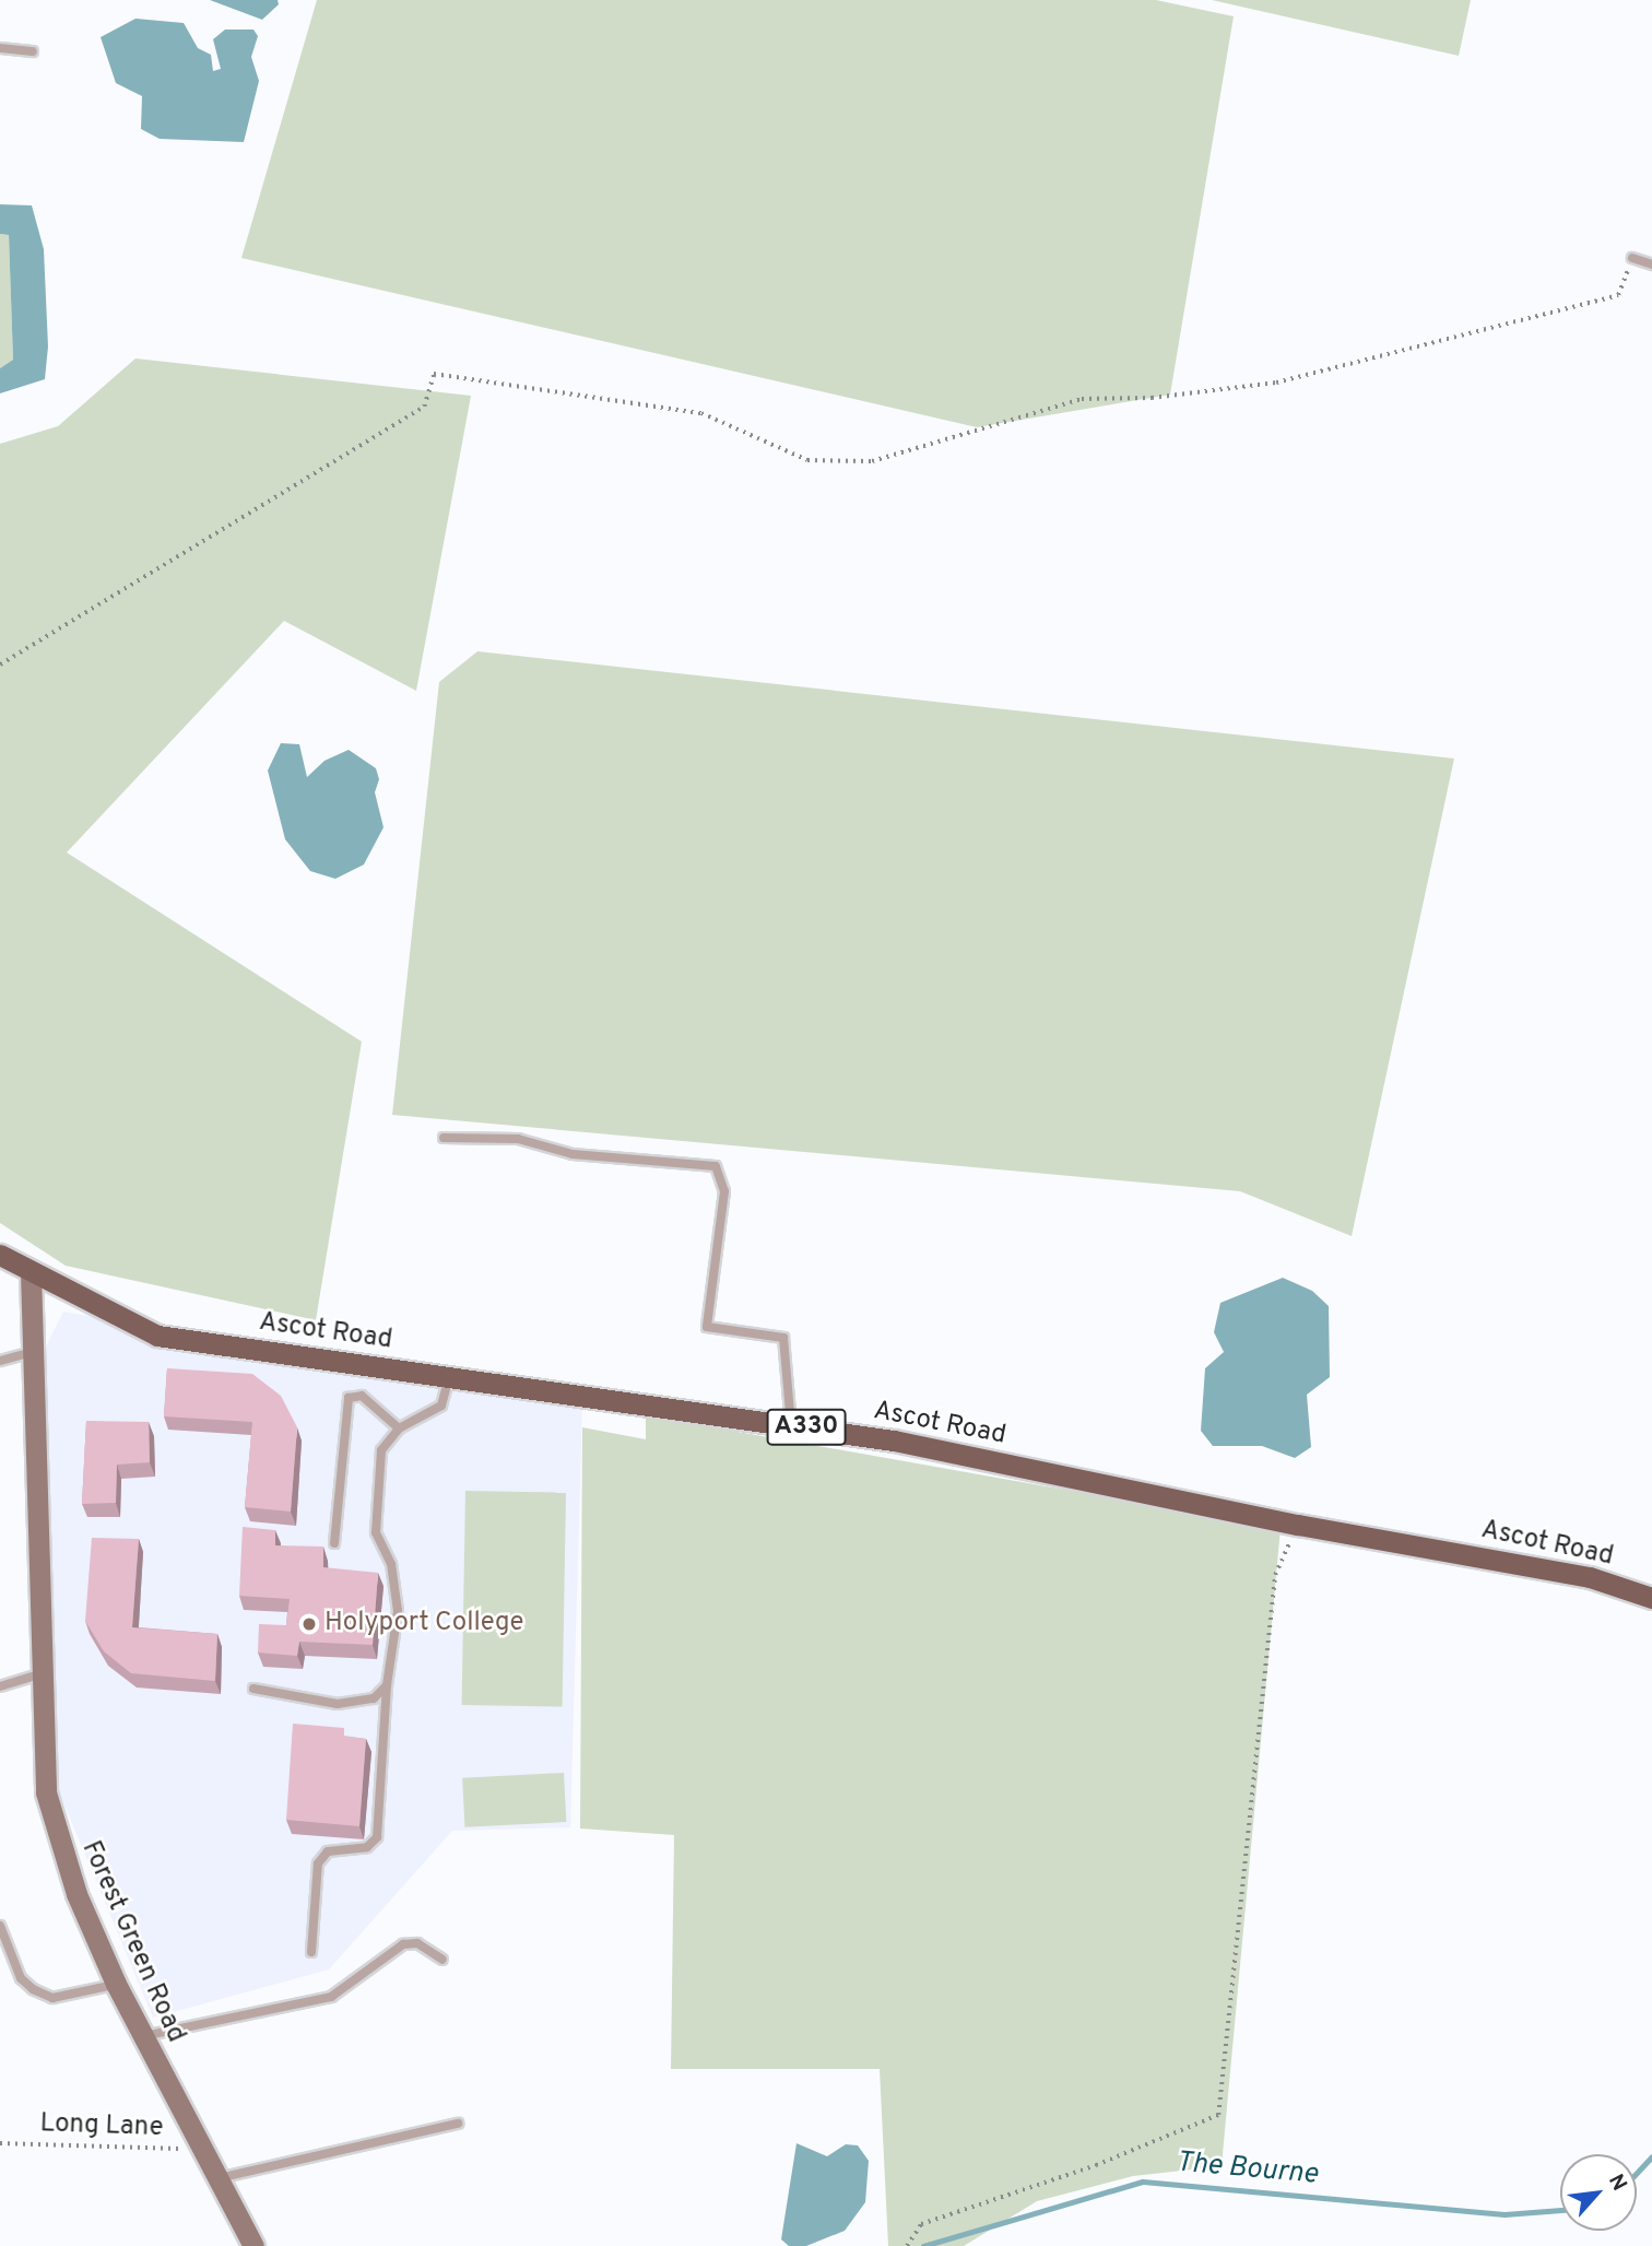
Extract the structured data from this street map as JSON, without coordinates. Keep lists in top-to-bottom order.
{
  "streets": {
    "main road": ["Ascot Road", "A330", "Forest Green Road"],
    "path": ["Long Lane"]
  },
  "crossings": [
    ["Ascot Road", "Forest Green Road"],
    ["Forest Green Road", "Long Lane"]
  ],
  "water": ["The Bourne"],
  "places": ["Holyport College"],
  "north": "top right"
}
